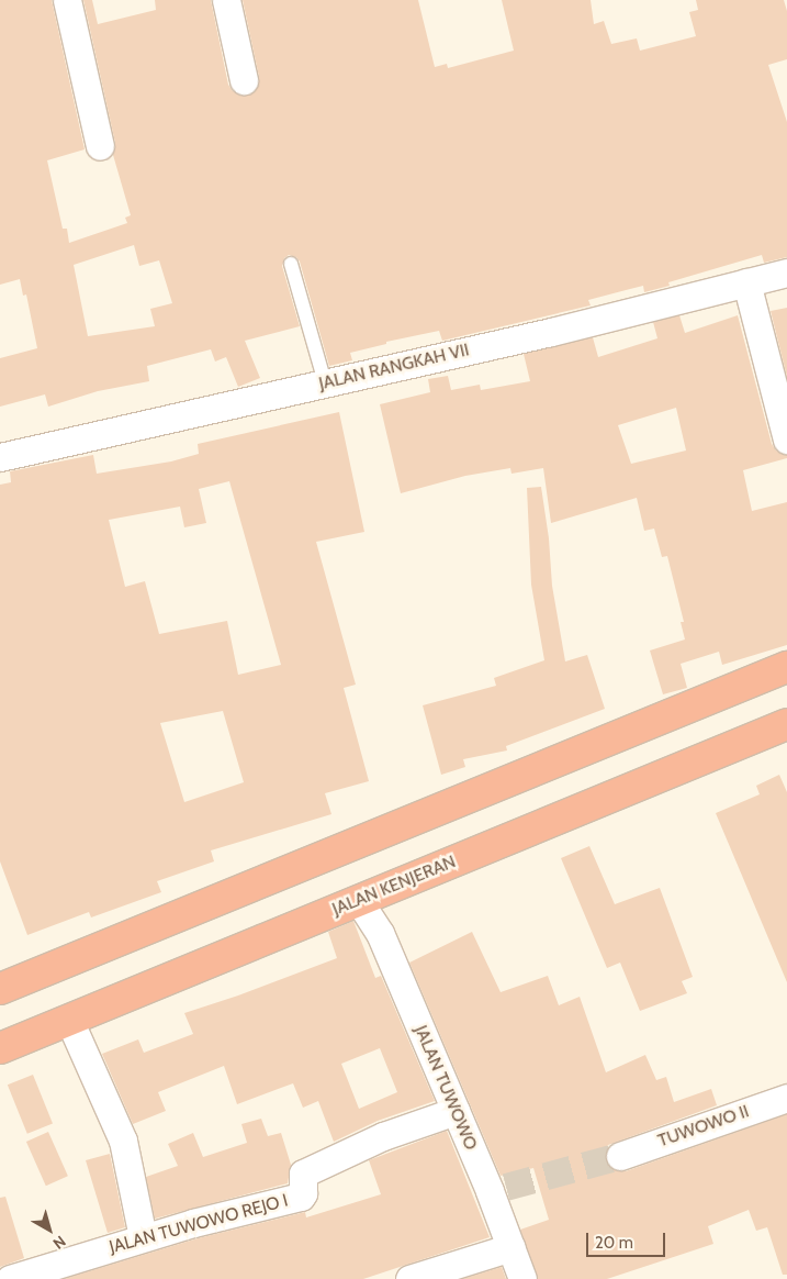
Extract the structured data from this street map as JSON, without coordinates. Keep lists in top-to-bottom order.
{
  "streets": {
    "highway": ["JALAN KENJERAN"],
    "street": [
      "JALAN RANGKAH VII",
      "JALAN TUWOWO",
      "TUWOWO II",
      "JALAN TUWOWO REJO I"
    ]
  },
  "crossings": [
    ["JALAN KENJERAN", "JALAN TUWOWO"],
    ["JALAN TUWOWO", "JALAN TUWOWO REJO I"]
  ],
  "scale_bar": "20 m",
  "north": "bottom right"
}
